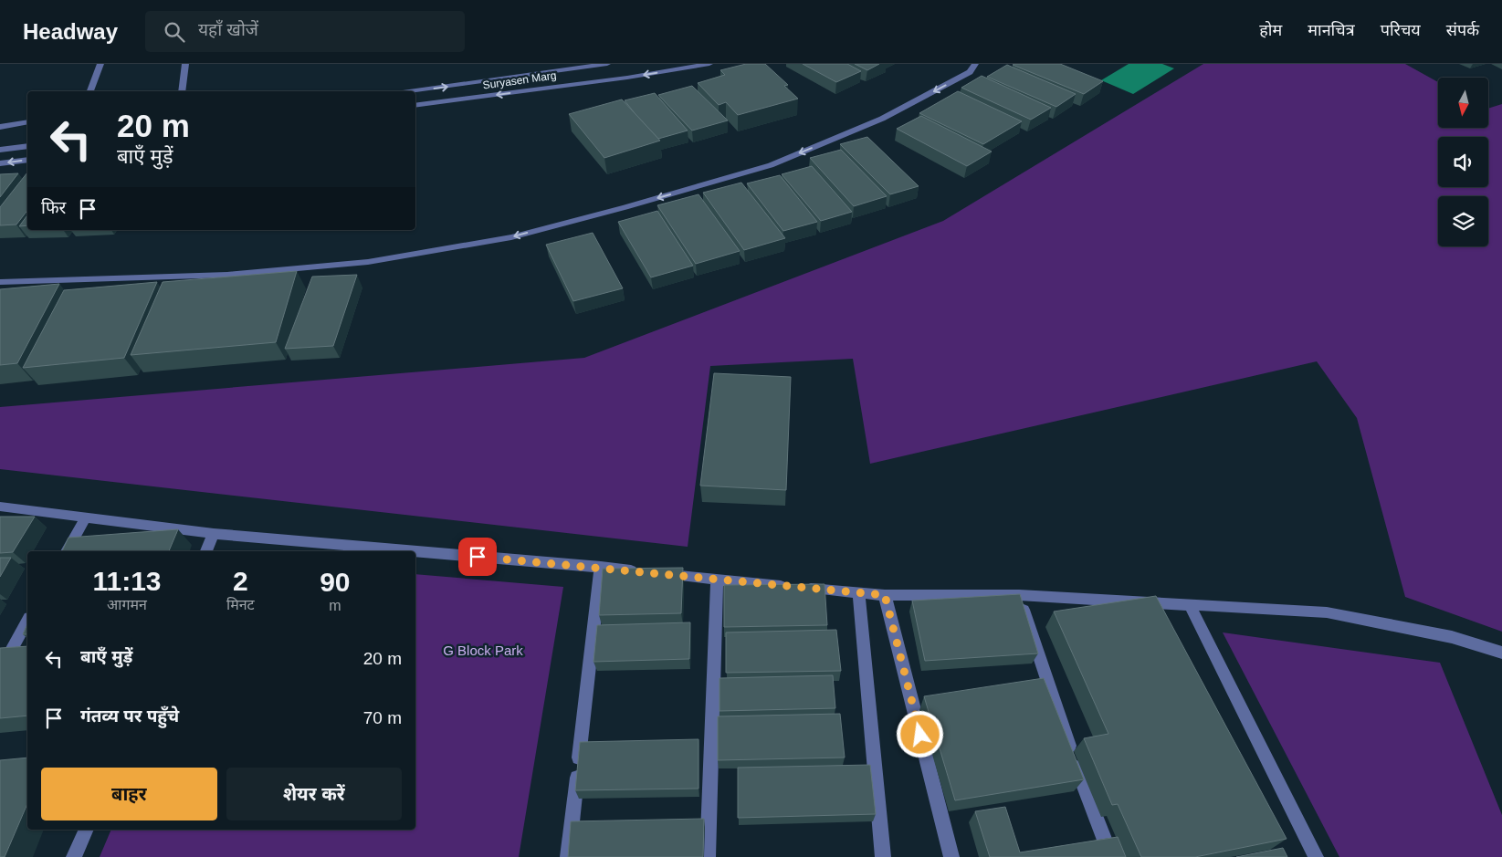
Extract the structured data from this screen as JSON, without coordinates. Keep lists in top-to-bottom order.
{
  "streets": {
    "street": ["Suryasen Marg"]
  },
  "parks": ["G Block Park"],
  "north": "bottom",
  "page": {
    "header": "Headway",
    "search": "यहाँ खोजें",
    "nav": [
      "होम",
      "मानचित्र",
      "परिचय",
      "संपर्क"
    ],
    "turn": ["20 m", "बाएँ मुड़ें"],
    "then": "फिर",
    "eta": [
      "11:13",
      "आगमन",
      "2",
      "मिनट",
      "90",
      "m"
    ],
    "list": [
      {
        "name": "बाएँ मुड़ें",
        "value": "20 m"
      },
      {
        "name": "गंतव्य पर पहुँचे",
        "value": "70 m"
      }
    ],
    "buttons": ["बाहर", "शेयर करें"]
  }
}
